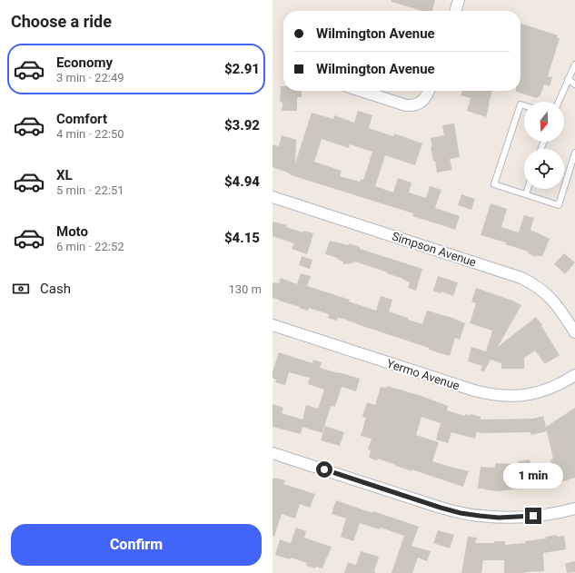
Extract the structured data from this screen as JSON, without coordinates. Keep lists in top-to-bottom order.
{
  "streets": {
    "street": ["Simpson Avenue", "Yermo Avenue"]
  },
  "north": "bottom",
  "page": {
    "heading": "Choose a ride",
    "banner": ["Wilmington Avenue", "Wilmington Avenue"],
    "list": [
      {
        "name": "Economy",
        "note": "3 min · 22:49",
        "value": "$2.91"
      },
      {
        "name": "Comfort",
        "note": "4 min · 22:50",
        "value": "$3.92"
      },
      {
        "name": "XL",
        "note": "5 min · 22:51",
        "value": "$4.94"
      },
      {
        "name": "Moto",
        "note": "6 min · 22:52",
        "value": "$4.15"
      }
    ],
    "pay": ["Cash", "130 m"],
    "bubble": "1 min",
    "buttons": "Confirm"
  }
}
